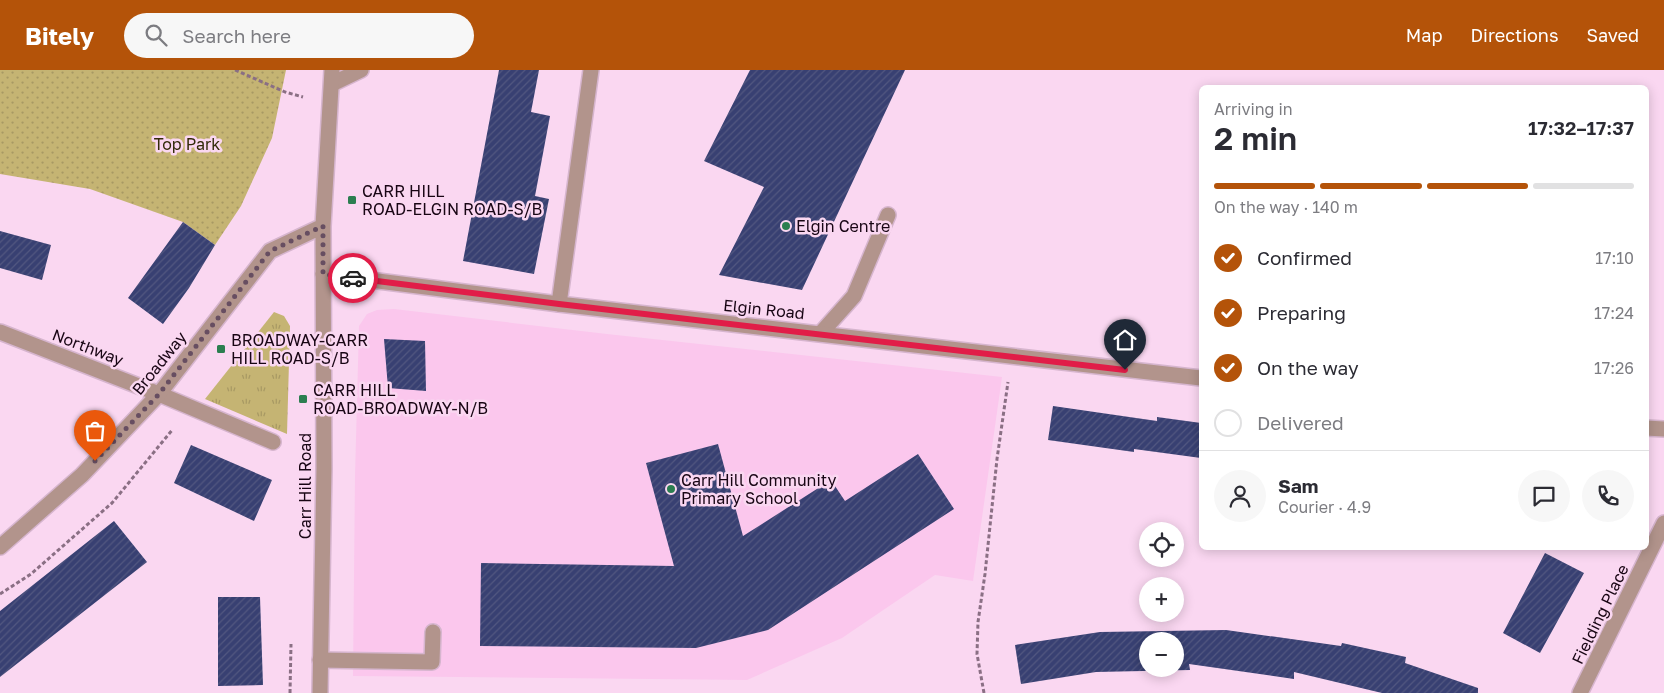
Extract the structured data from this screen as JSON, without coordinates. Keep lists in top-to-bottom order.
{
  "streets": {
    "street": [
      "Elgin Road",
      "Northway",
      "Broadway",
      "Carr Hill Road",
      "Fielding Place"
    ]
  },
  "crossings": [
    ["Elgin Road", "Carr Hill Road"],
    ["Northway", "Broadway"],
    ["Broadway", "Carr Hill Road"]
  ],
  "parks": ["Top Park"],
  "places": {
    "transit": ["CARR HILL ROAD-ELGIN ROAD-S/B", "BROADWAY-CARR HILL ROAD-S/B", "CARR HILL ROAD-BROADWAY-N/B"],
    "other": ["Elgin Centre", "Carr Hill Community Primary School"]
  },
  "page": {
    "header": "Bitely",
    "search": "Search here",
    "nav": ["Map", "Directions", "Saved"],
    "heading": ["2 min", "Arriving in", "17:32–17:37"],
    "panel": ["Sam", "Courier · 4.9"],
    "bar": "On the way · 140 m",
    "list": [
      ["Confirmed", "17:10"],
      ["Preparing", "17:24"],
      ["On the way", "17:26"],
      "Delivered"
    ],
    "map_buttons": ["+", "−"]
  }
}
